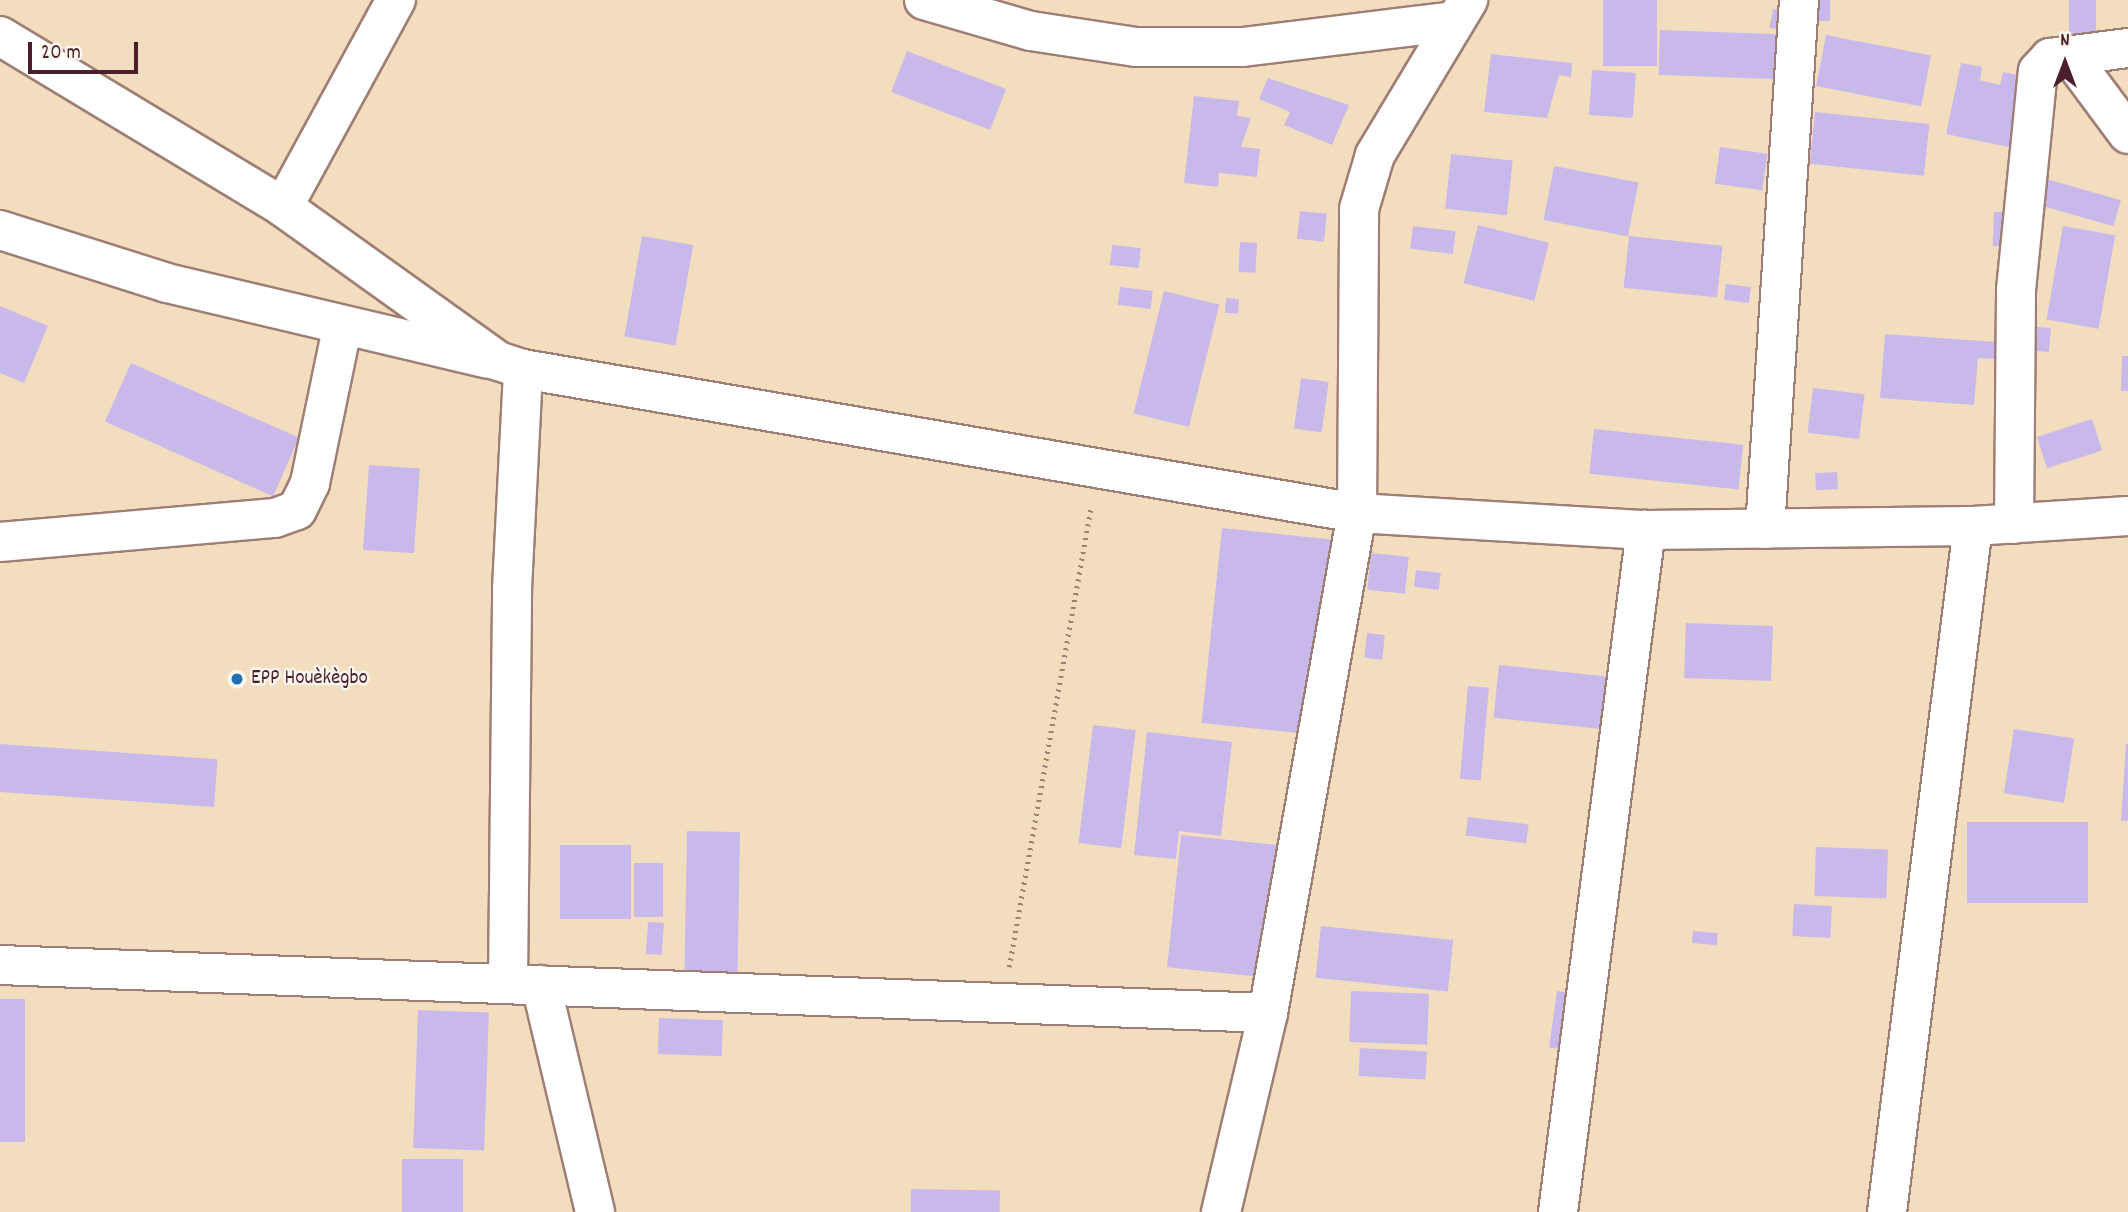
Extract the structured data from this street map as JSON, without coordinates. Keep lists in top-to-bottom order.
{
  "places": ["EPP Houèkègbo"],
  "scale_bar": "20 m",
  "north": "top"
}
